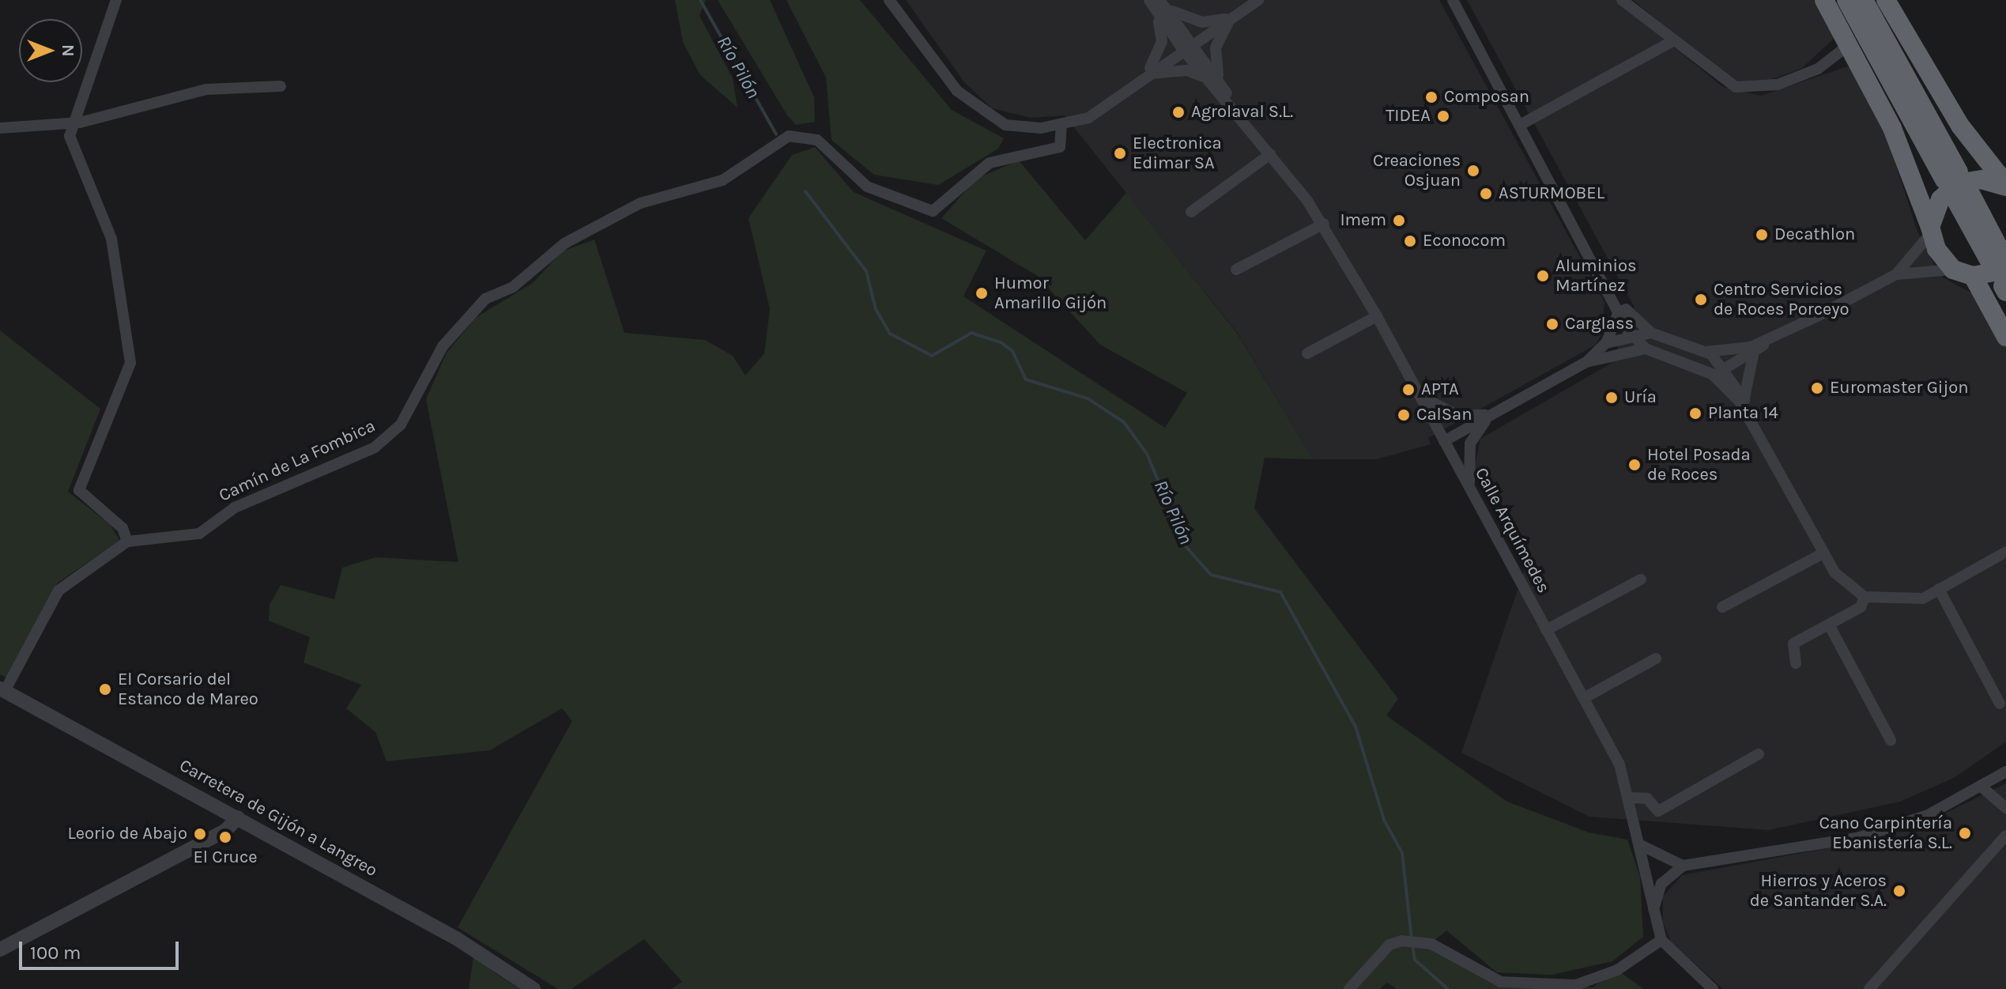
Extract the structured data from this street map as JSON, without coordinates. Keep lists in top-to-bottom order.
{
  "streets": {
    "street": ["Camín de La Fombica", "Calle Arquímedes", "Carretera de Gijón a Langreo"]
  },
  "water": ["Río Pilón"],
  "places": [
    "Composan",
    "Agrolaval S.L.",
    "TIDEA",
    "Electronica Edimar SA",
    "Creaciones Osjuan",
    "ASTURMOBEL",
    "Imem",
    "Decathlon",
    "Econocom",
    "Aluminios Martínez",
    "Humor Amarillo Gijón",
    "Centro Servicios de Roces Porceyo",
    "Carglass",
    "Euromaster Gijon",
    "APTA",
    "Uría",
    "Planta 14",
    "CalSan",
    "Hotel Posada de Roces",
    "El Corsario del Estanco de Mareo",
    "Cano Carpintería Ebanistería S.L.",
    "Leorio de Abajo",
    "El Cruce",
    "Hierros y Aceros de Santander S.A."
  ],
  "scale_bar": "100 m",
  "north": "right"
}
